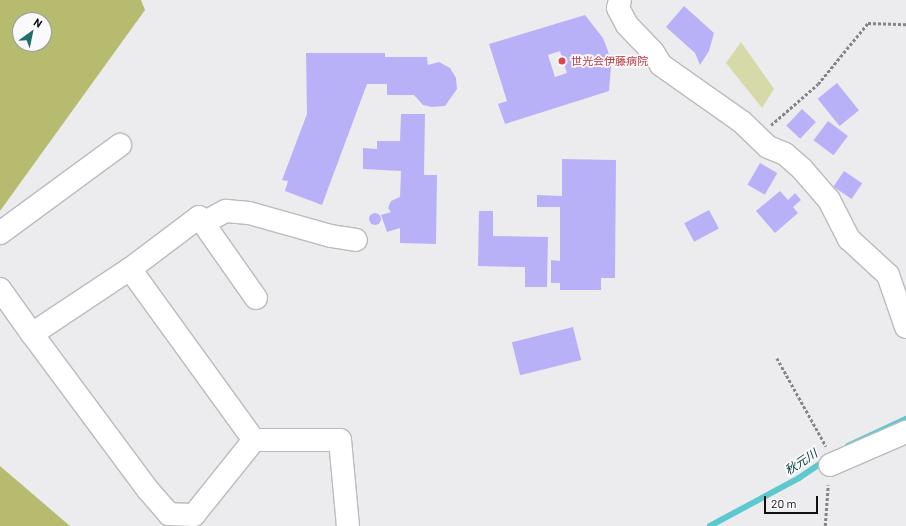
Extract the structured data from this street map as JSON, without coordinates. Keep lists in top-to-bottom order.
{
  "water": ["秋元川"],
  "places": ["世光会伊藤病院"],
  "scale_bar": "20 m",
  "north": "top right"
}
